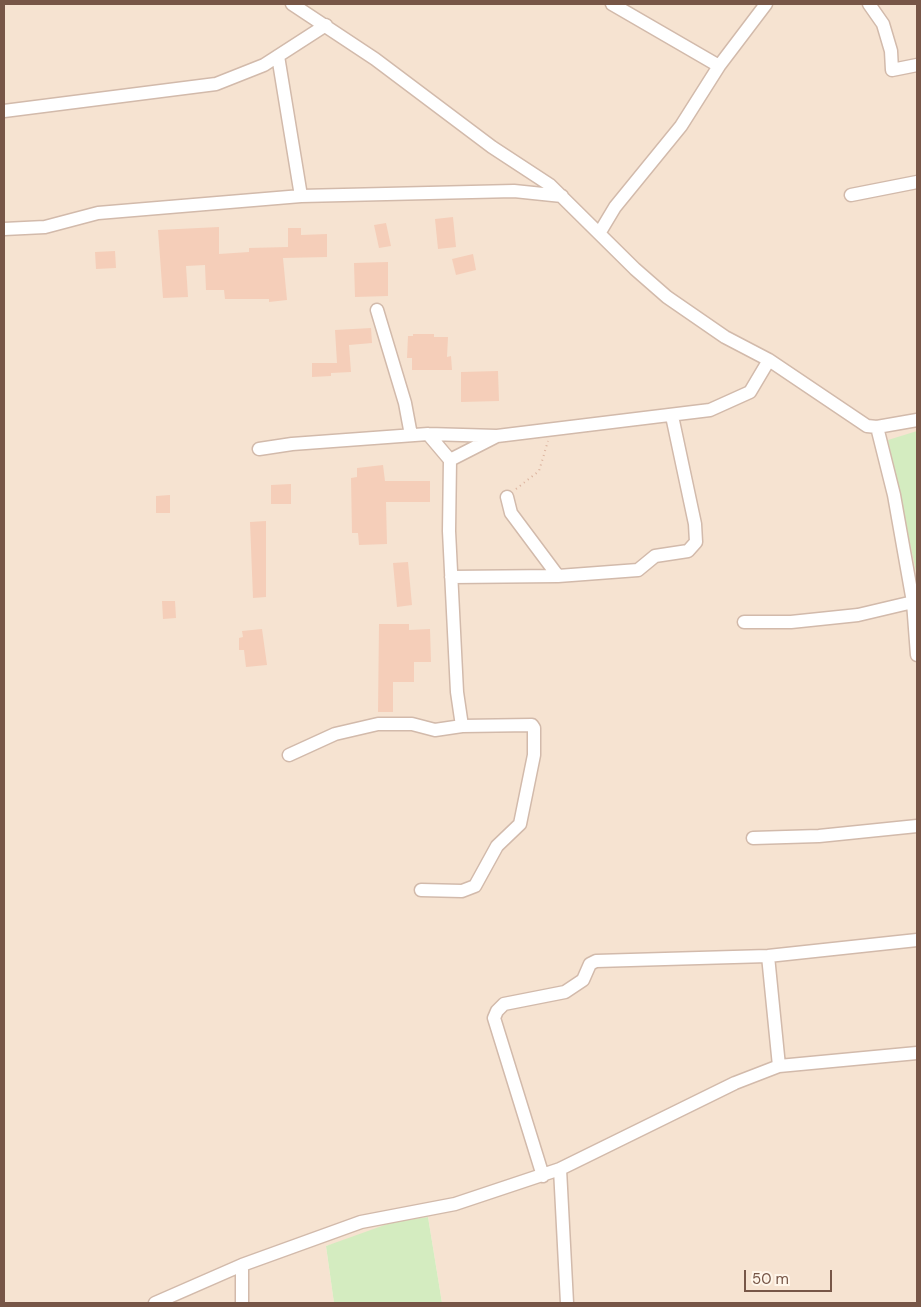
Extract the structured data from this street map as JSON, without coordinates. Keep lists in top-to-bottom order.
{
  "scale_bar": "50 m"
}
